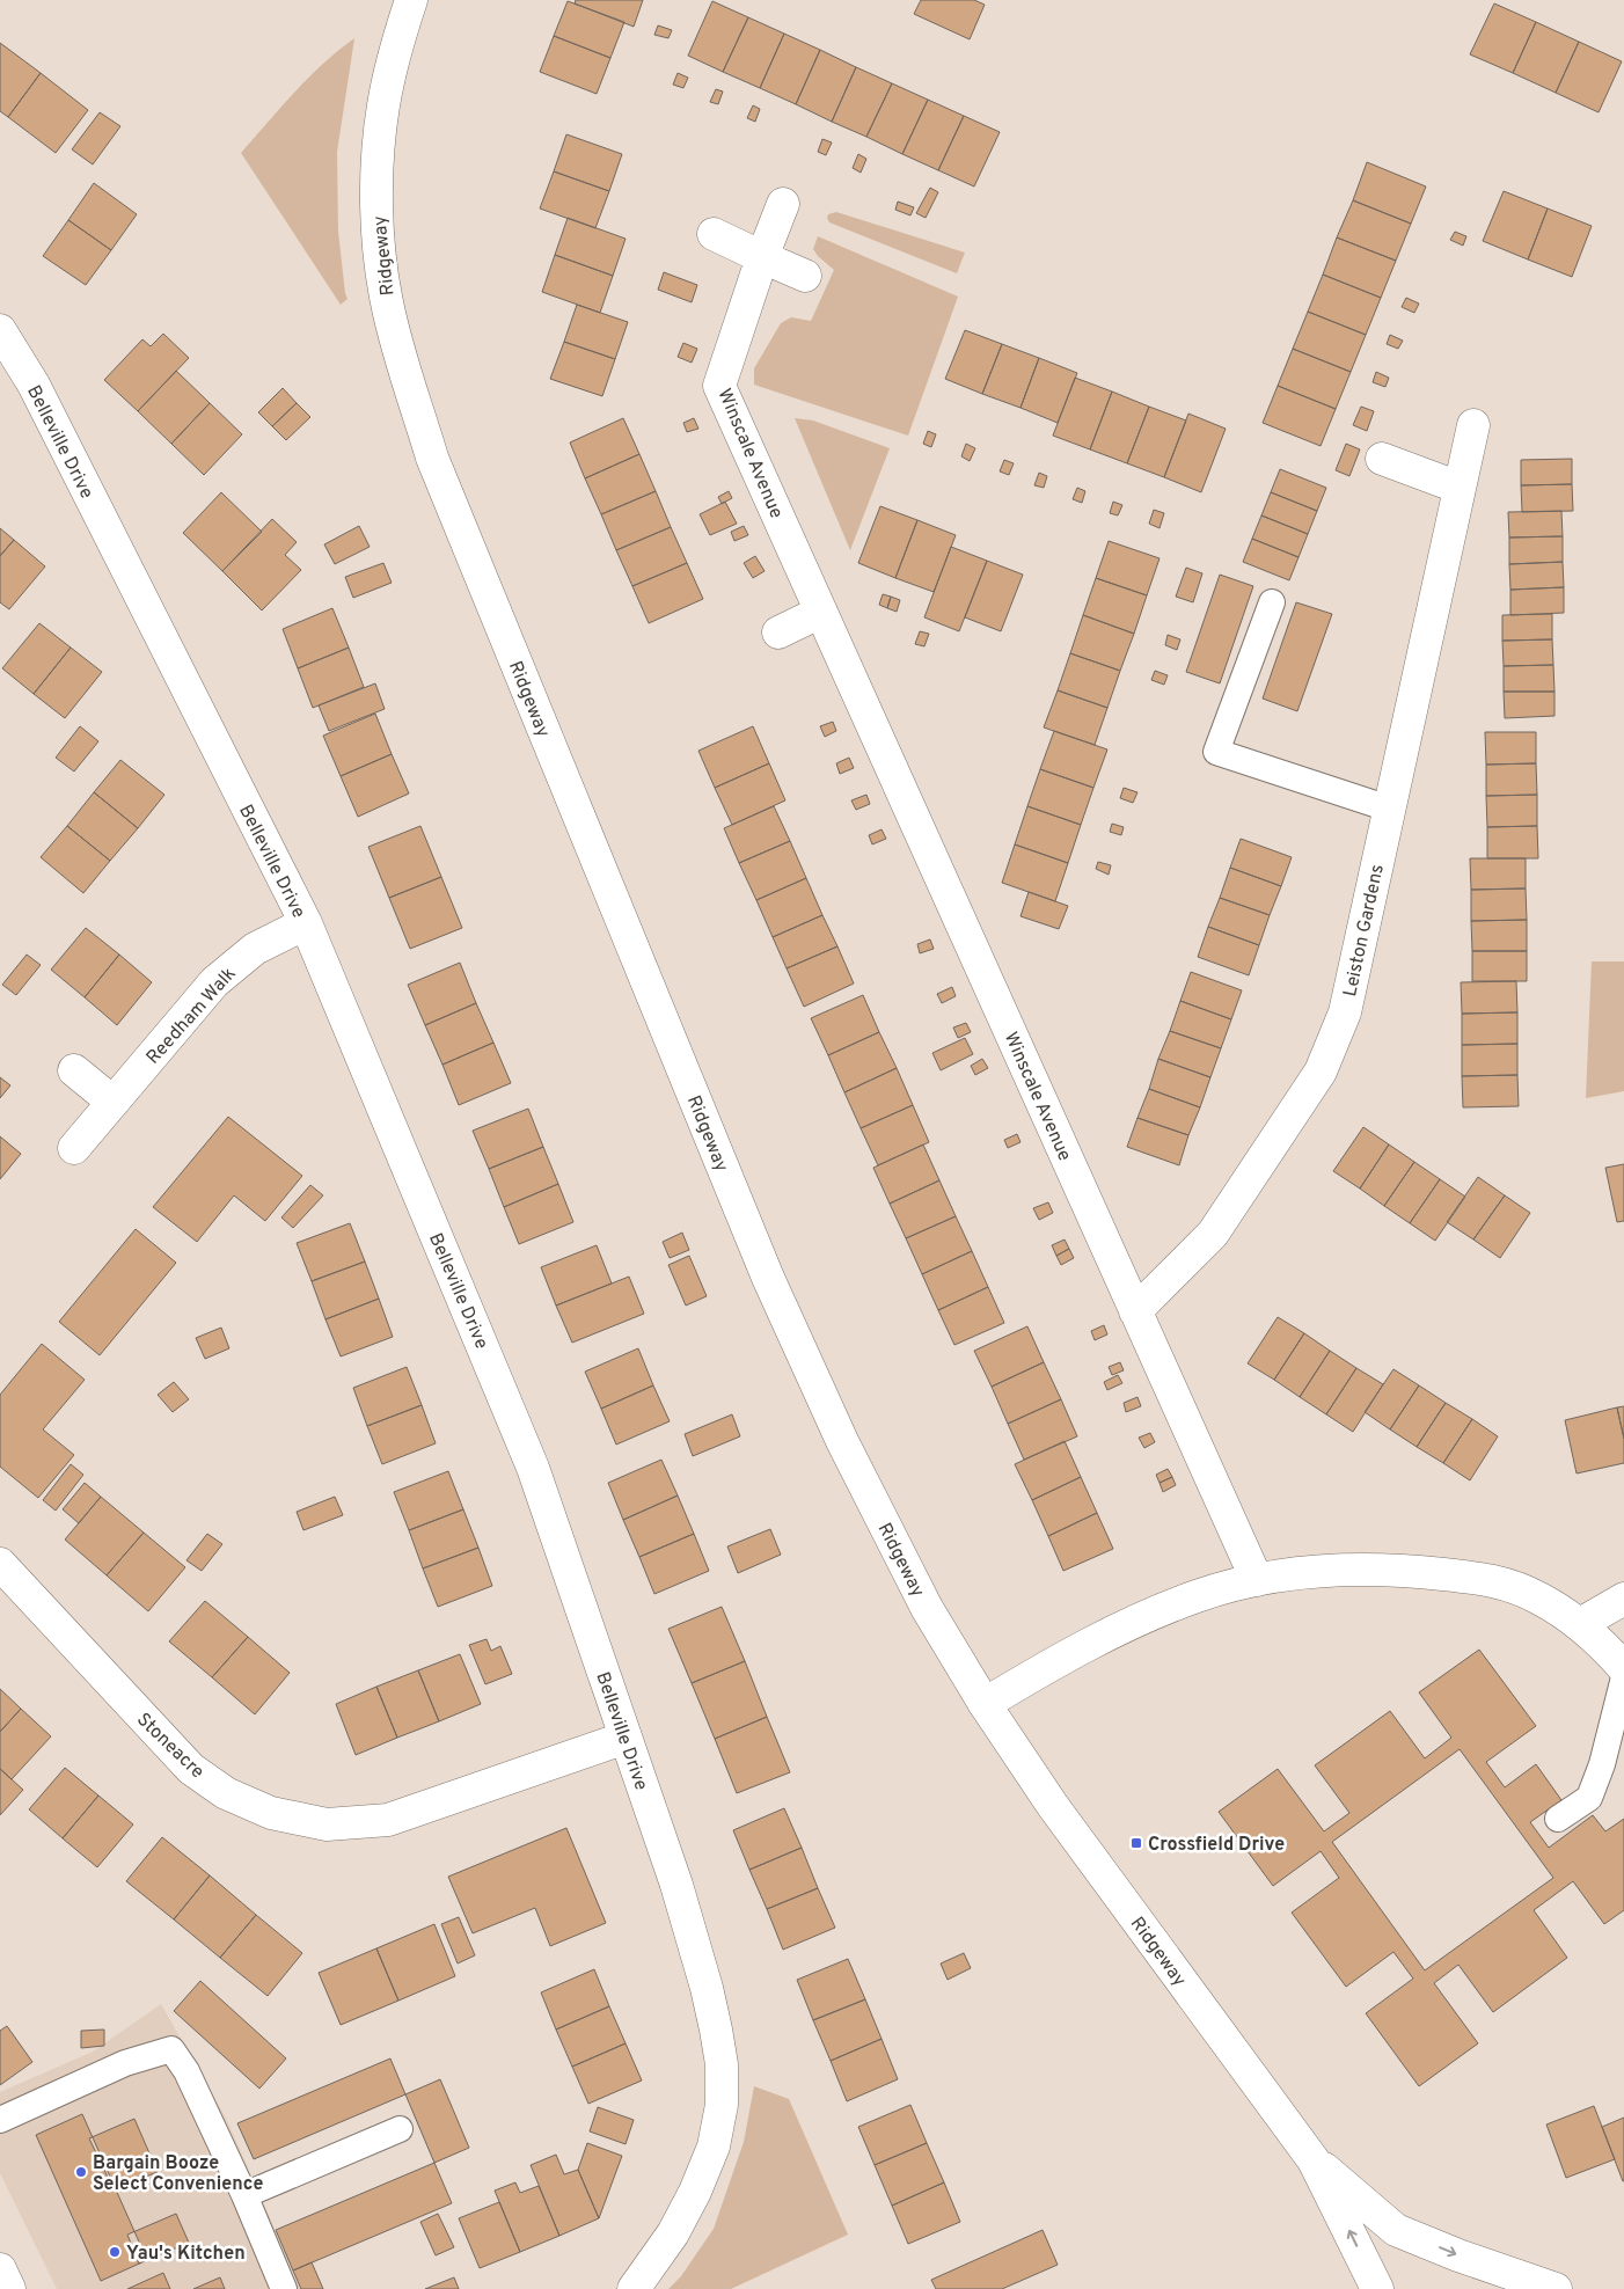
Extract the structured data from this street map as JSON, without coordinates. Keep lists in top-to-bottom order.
{
  "streets": {
    "street": [
      "Ridgeway",
      "Belleville Drive",
      "Winscale Avenue",
      "Leiston Gardens",
      "Reedham Walk",
      "Stoneacre"
    ]
  },
  "crossings": [
    ["Belleville Drive", "Reedham Walk"],
    ["Belleville Drive", "Stoneacre"],
    ["Winscale Avenue", "Leiston Gardens"]
  ],
  "places": {
    "transit": ["Crossfield Drive"],
    "other": ["Bargain Booze Select Convenience", "Yau's Kitchen"]
  }
}
